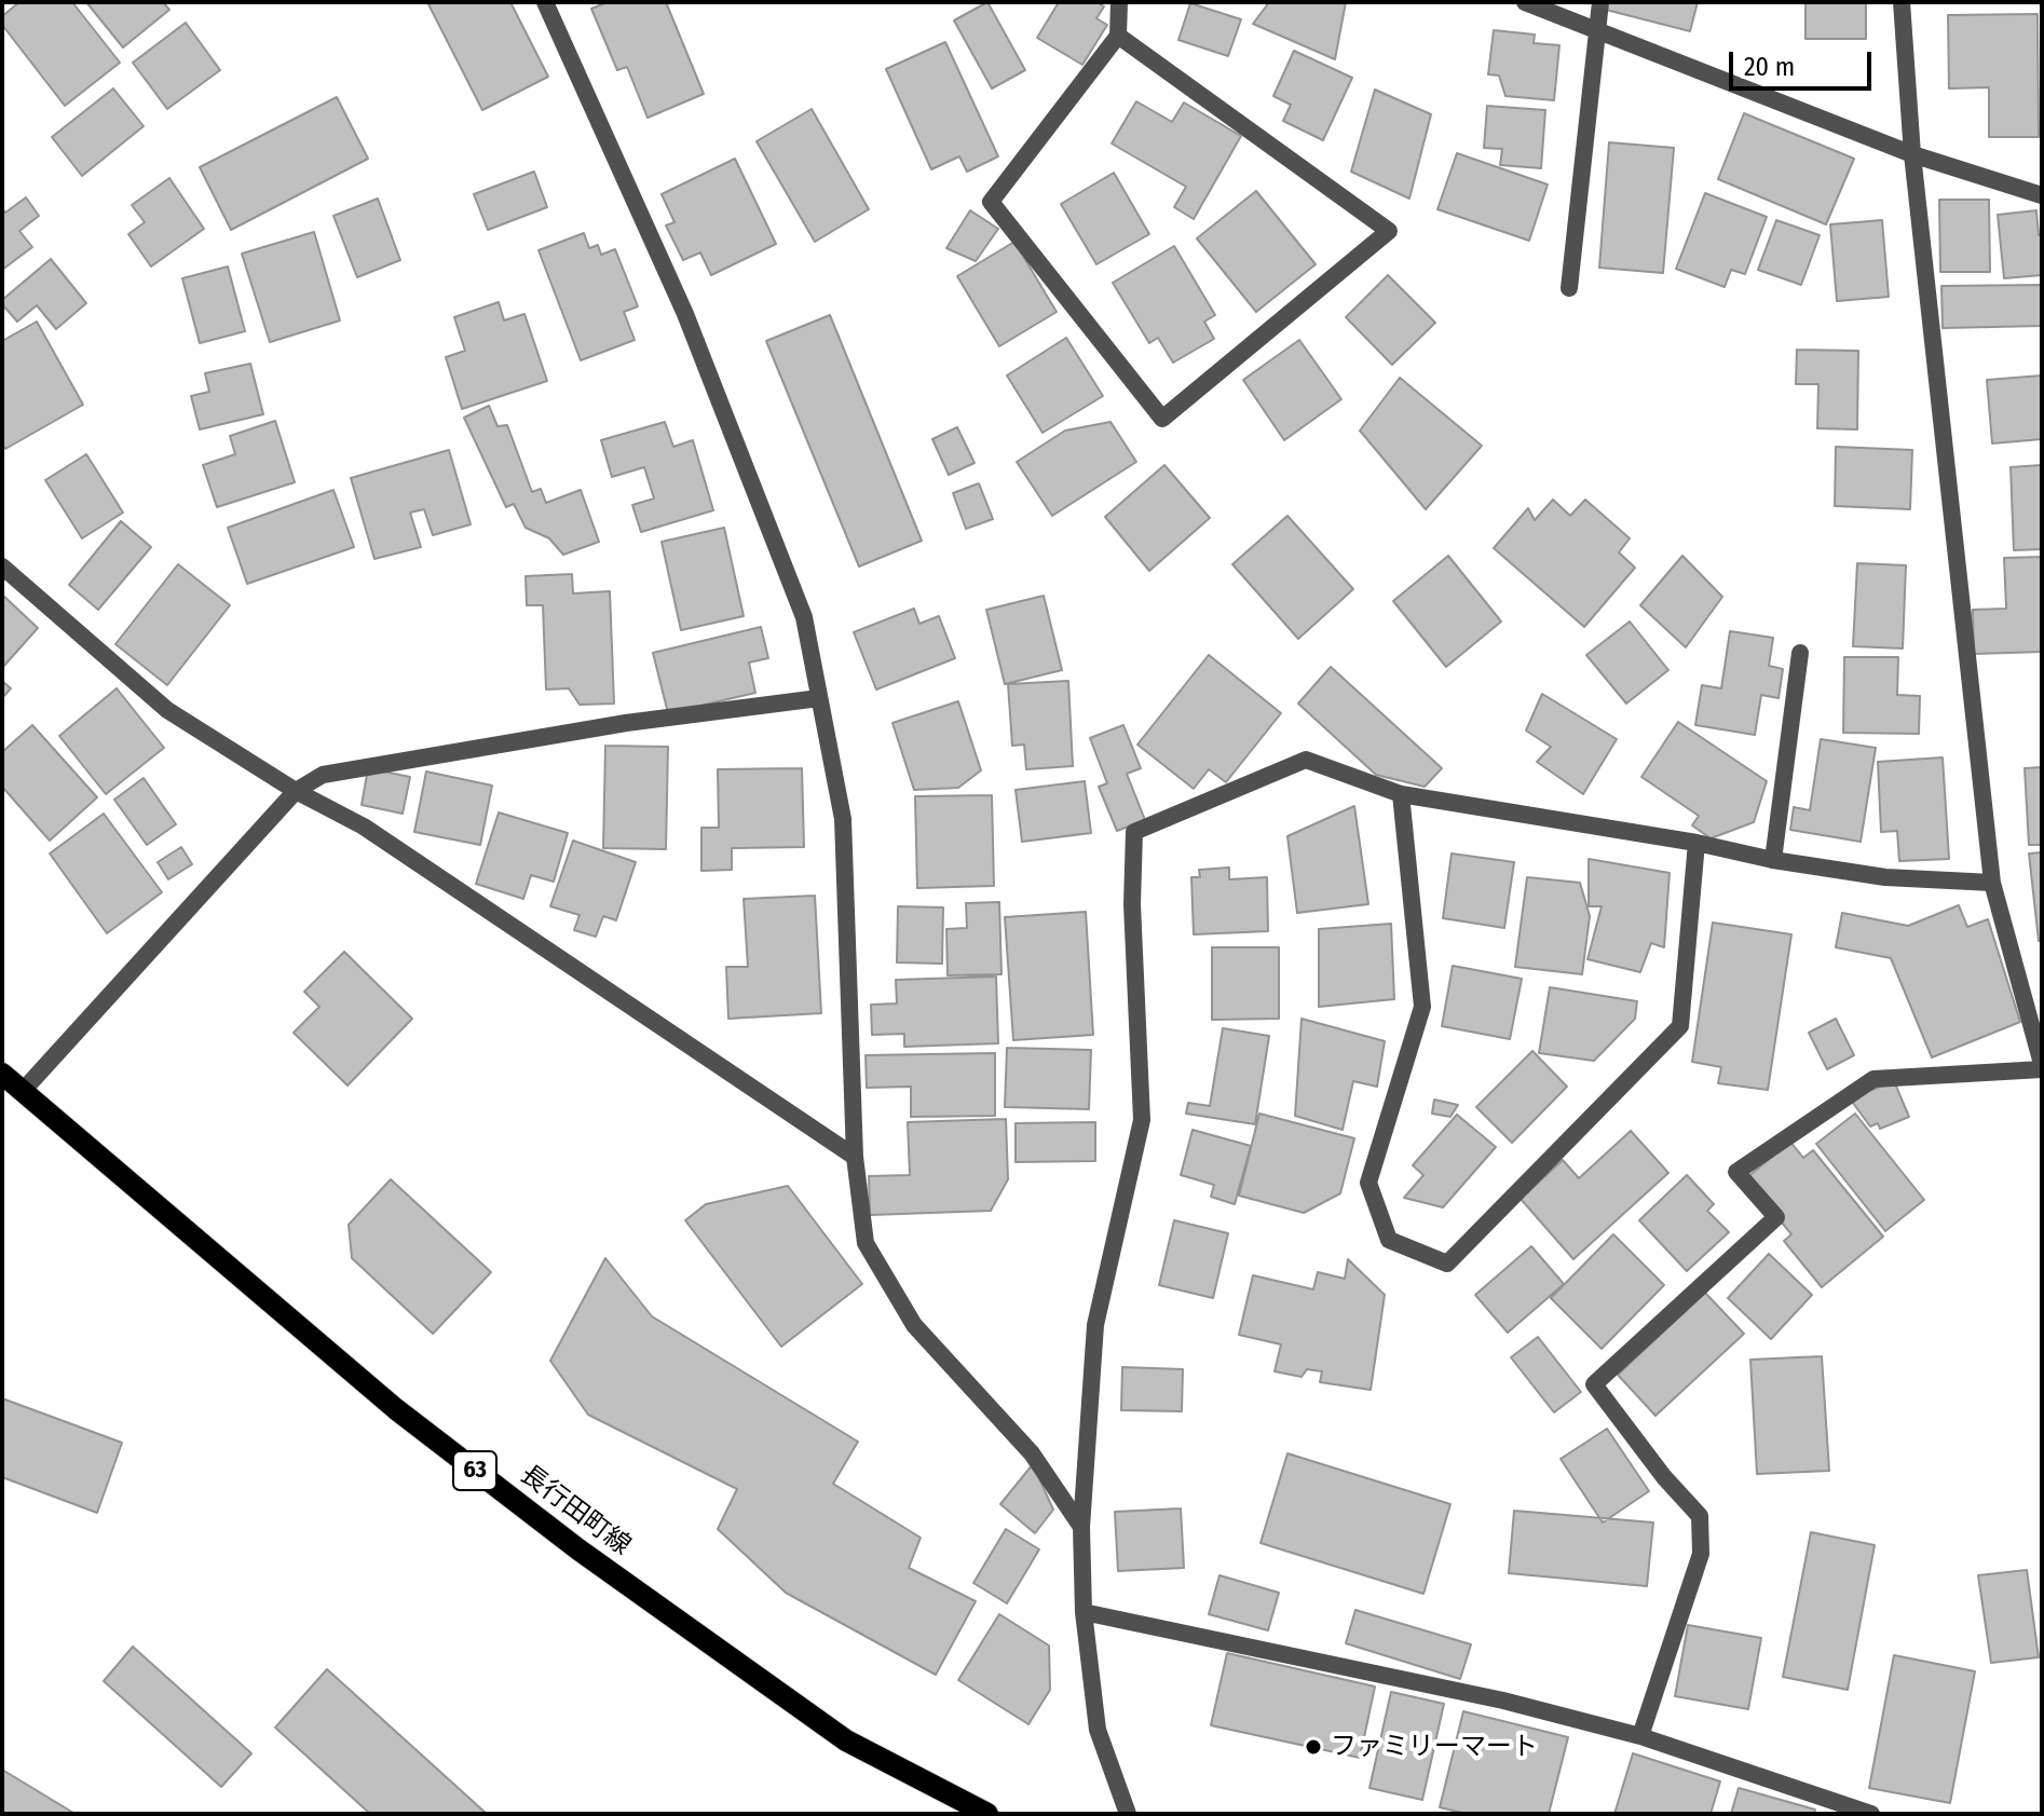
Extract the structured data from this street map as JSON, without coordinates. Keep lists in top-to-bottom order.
{
  "streets": {
    "main road": ["63", "長行田町線"]
  },
  "places": ["ファミリーマート"],
  "scale_bar": "20 m"
}
